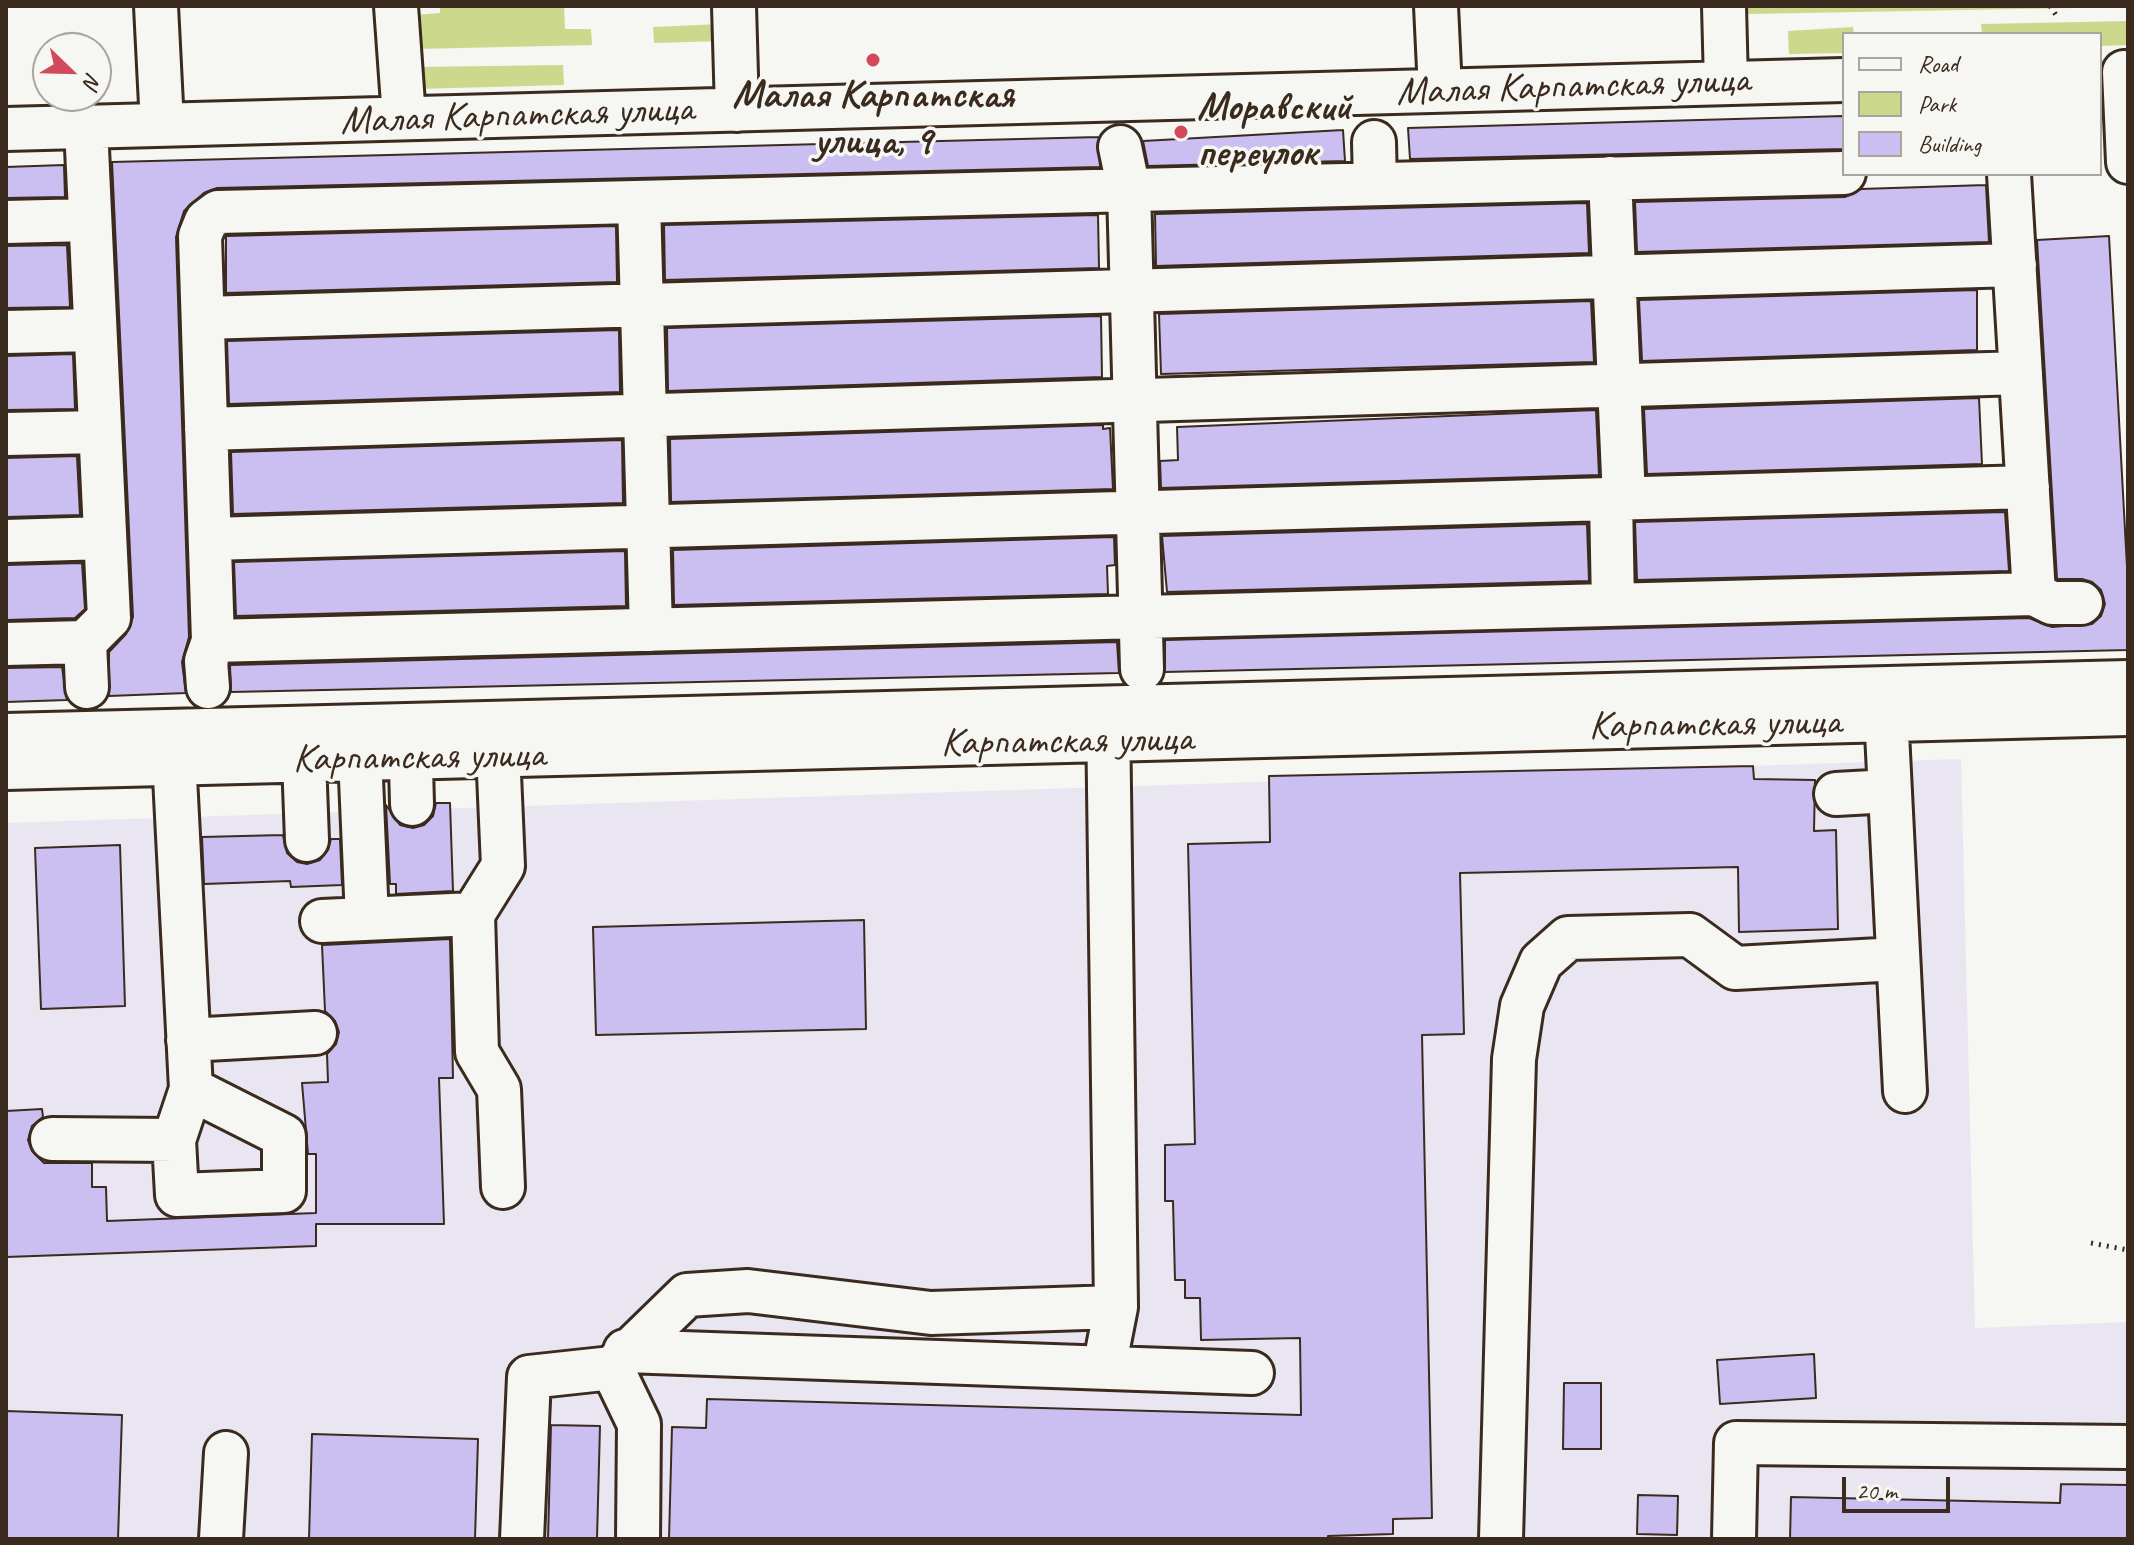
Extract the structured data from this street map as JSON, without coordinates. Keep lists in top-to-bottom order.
{
  "streets": {
    "street": ["Малая Карпатская улица", "Карпатская улица"]
  },
  "places": ["Малая Карпатская улица, 9", "Моравский переулок"],
  "legend": ["Road", "Park", "Building"],
  "scale_bar": "20 m",
  "north": "bottom right"
}
